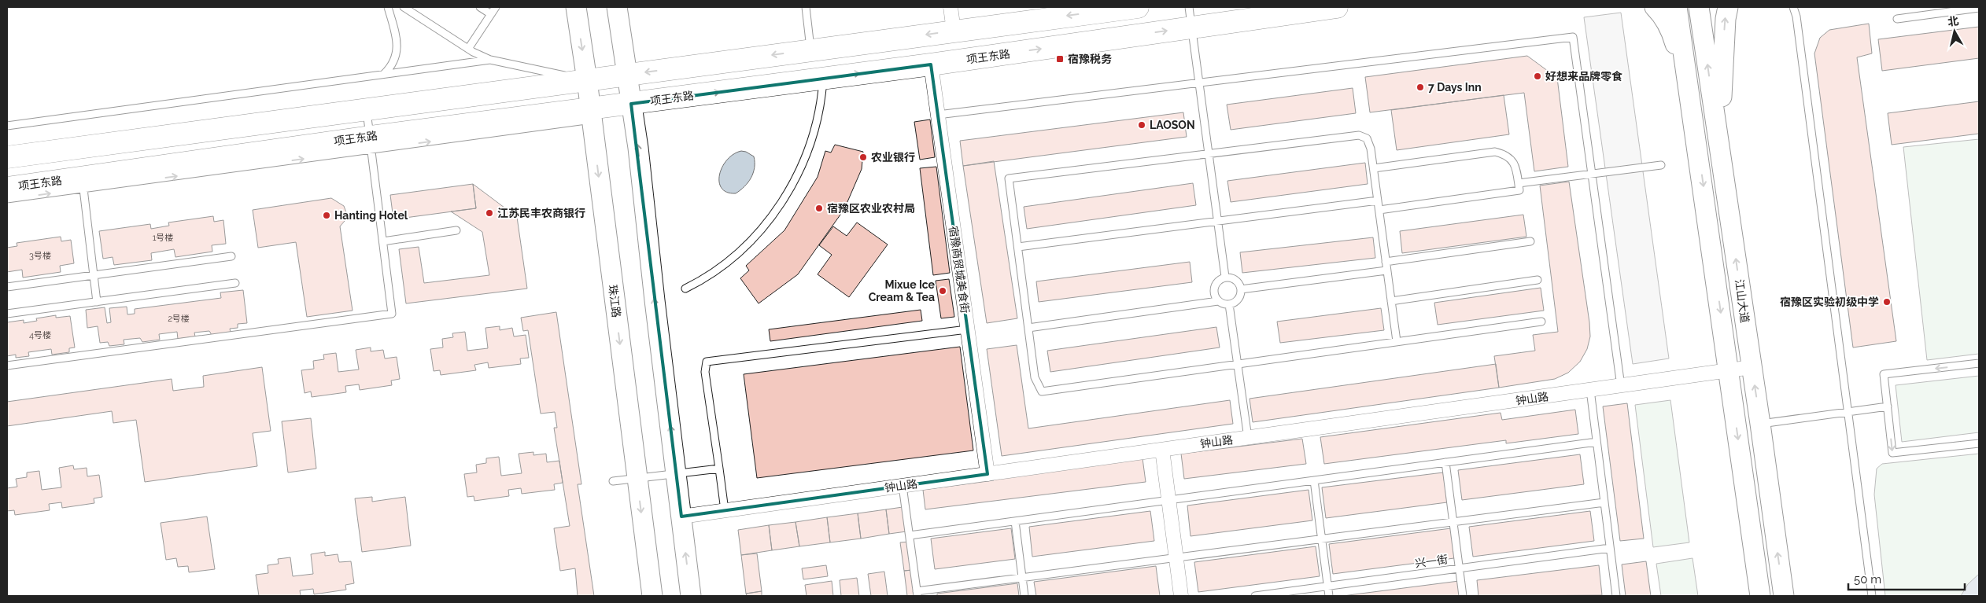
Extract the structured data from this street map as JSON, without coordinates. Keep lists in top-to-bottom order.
{
  "streets": {
    "main road": ["项王东路", "珠江路", "江山大道"],
    "street": ["宿豫商贸城美食街", "钟山路"],
    "lane": ["兴一街"]
  },
  "crossings": [
    ["项王东路", "宿豫商贸城美食街"],
    ["项王东路", "珠江路"],
    ["宿豫商贸城美食街", "钟山路"],
    ["江山大道", "钟山路"]
  ],
  "places": {
    "transit": ["宿豫税务"],
    "other": [
      "好想来品牌零食",
      "7 Days Inn",
      "LAOSON",
      "农业银行",
      "宿豫区农业农村局",
      "江苏民丰农商银行",
      "Hanting Hotel",
      "Mixue Ice Cream & Tea",
      "宿豫区实验初级中学"
    ]
  },
  "house_numbers": [
    "1号楼",
    "3号楼",
    "2号楼",
    "4号楼"
  ],
  "scale_bar": "50 m",
  "north": "top"
}
